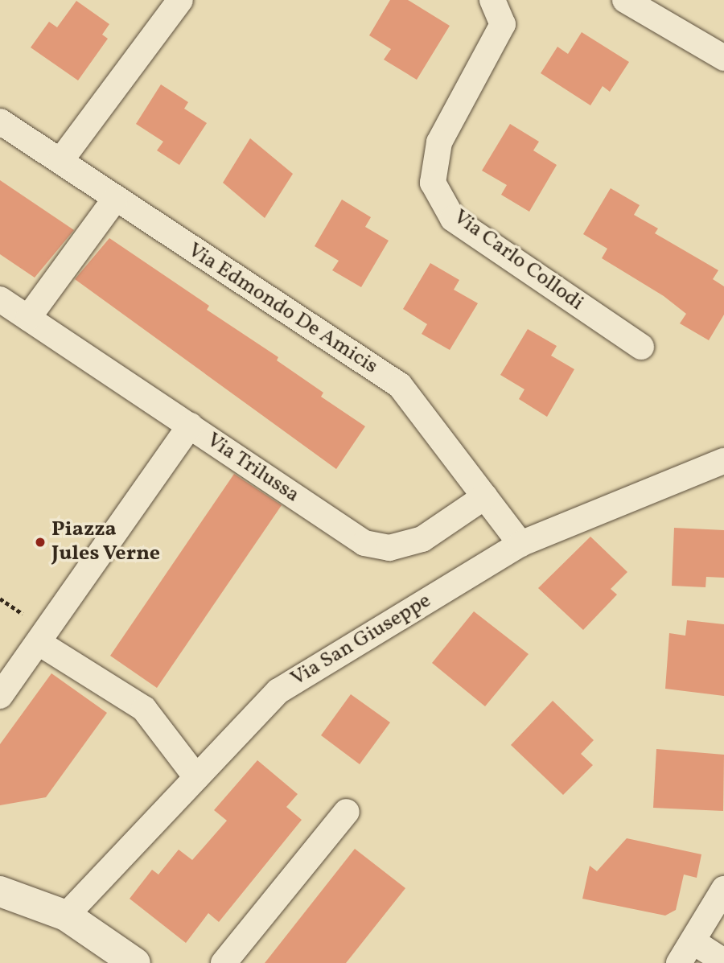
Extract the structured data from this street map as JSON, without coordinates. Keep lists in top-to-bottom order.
{
  "streets": {
    "street": [
      "Via Carlo Collodi",
      "Via Edmondo De Amicis",
      "Via Trilussa",
      "Via San Giuseppe"
    ]
  },
  "crossings": [
    ["Via Edmondo De Amicis", "Via Trilussa"],
    ["Via Edmondo De Amicis", "Via San Giuseppe"]
  ],
  "places": ["Piazza Jules Verne"]
}
